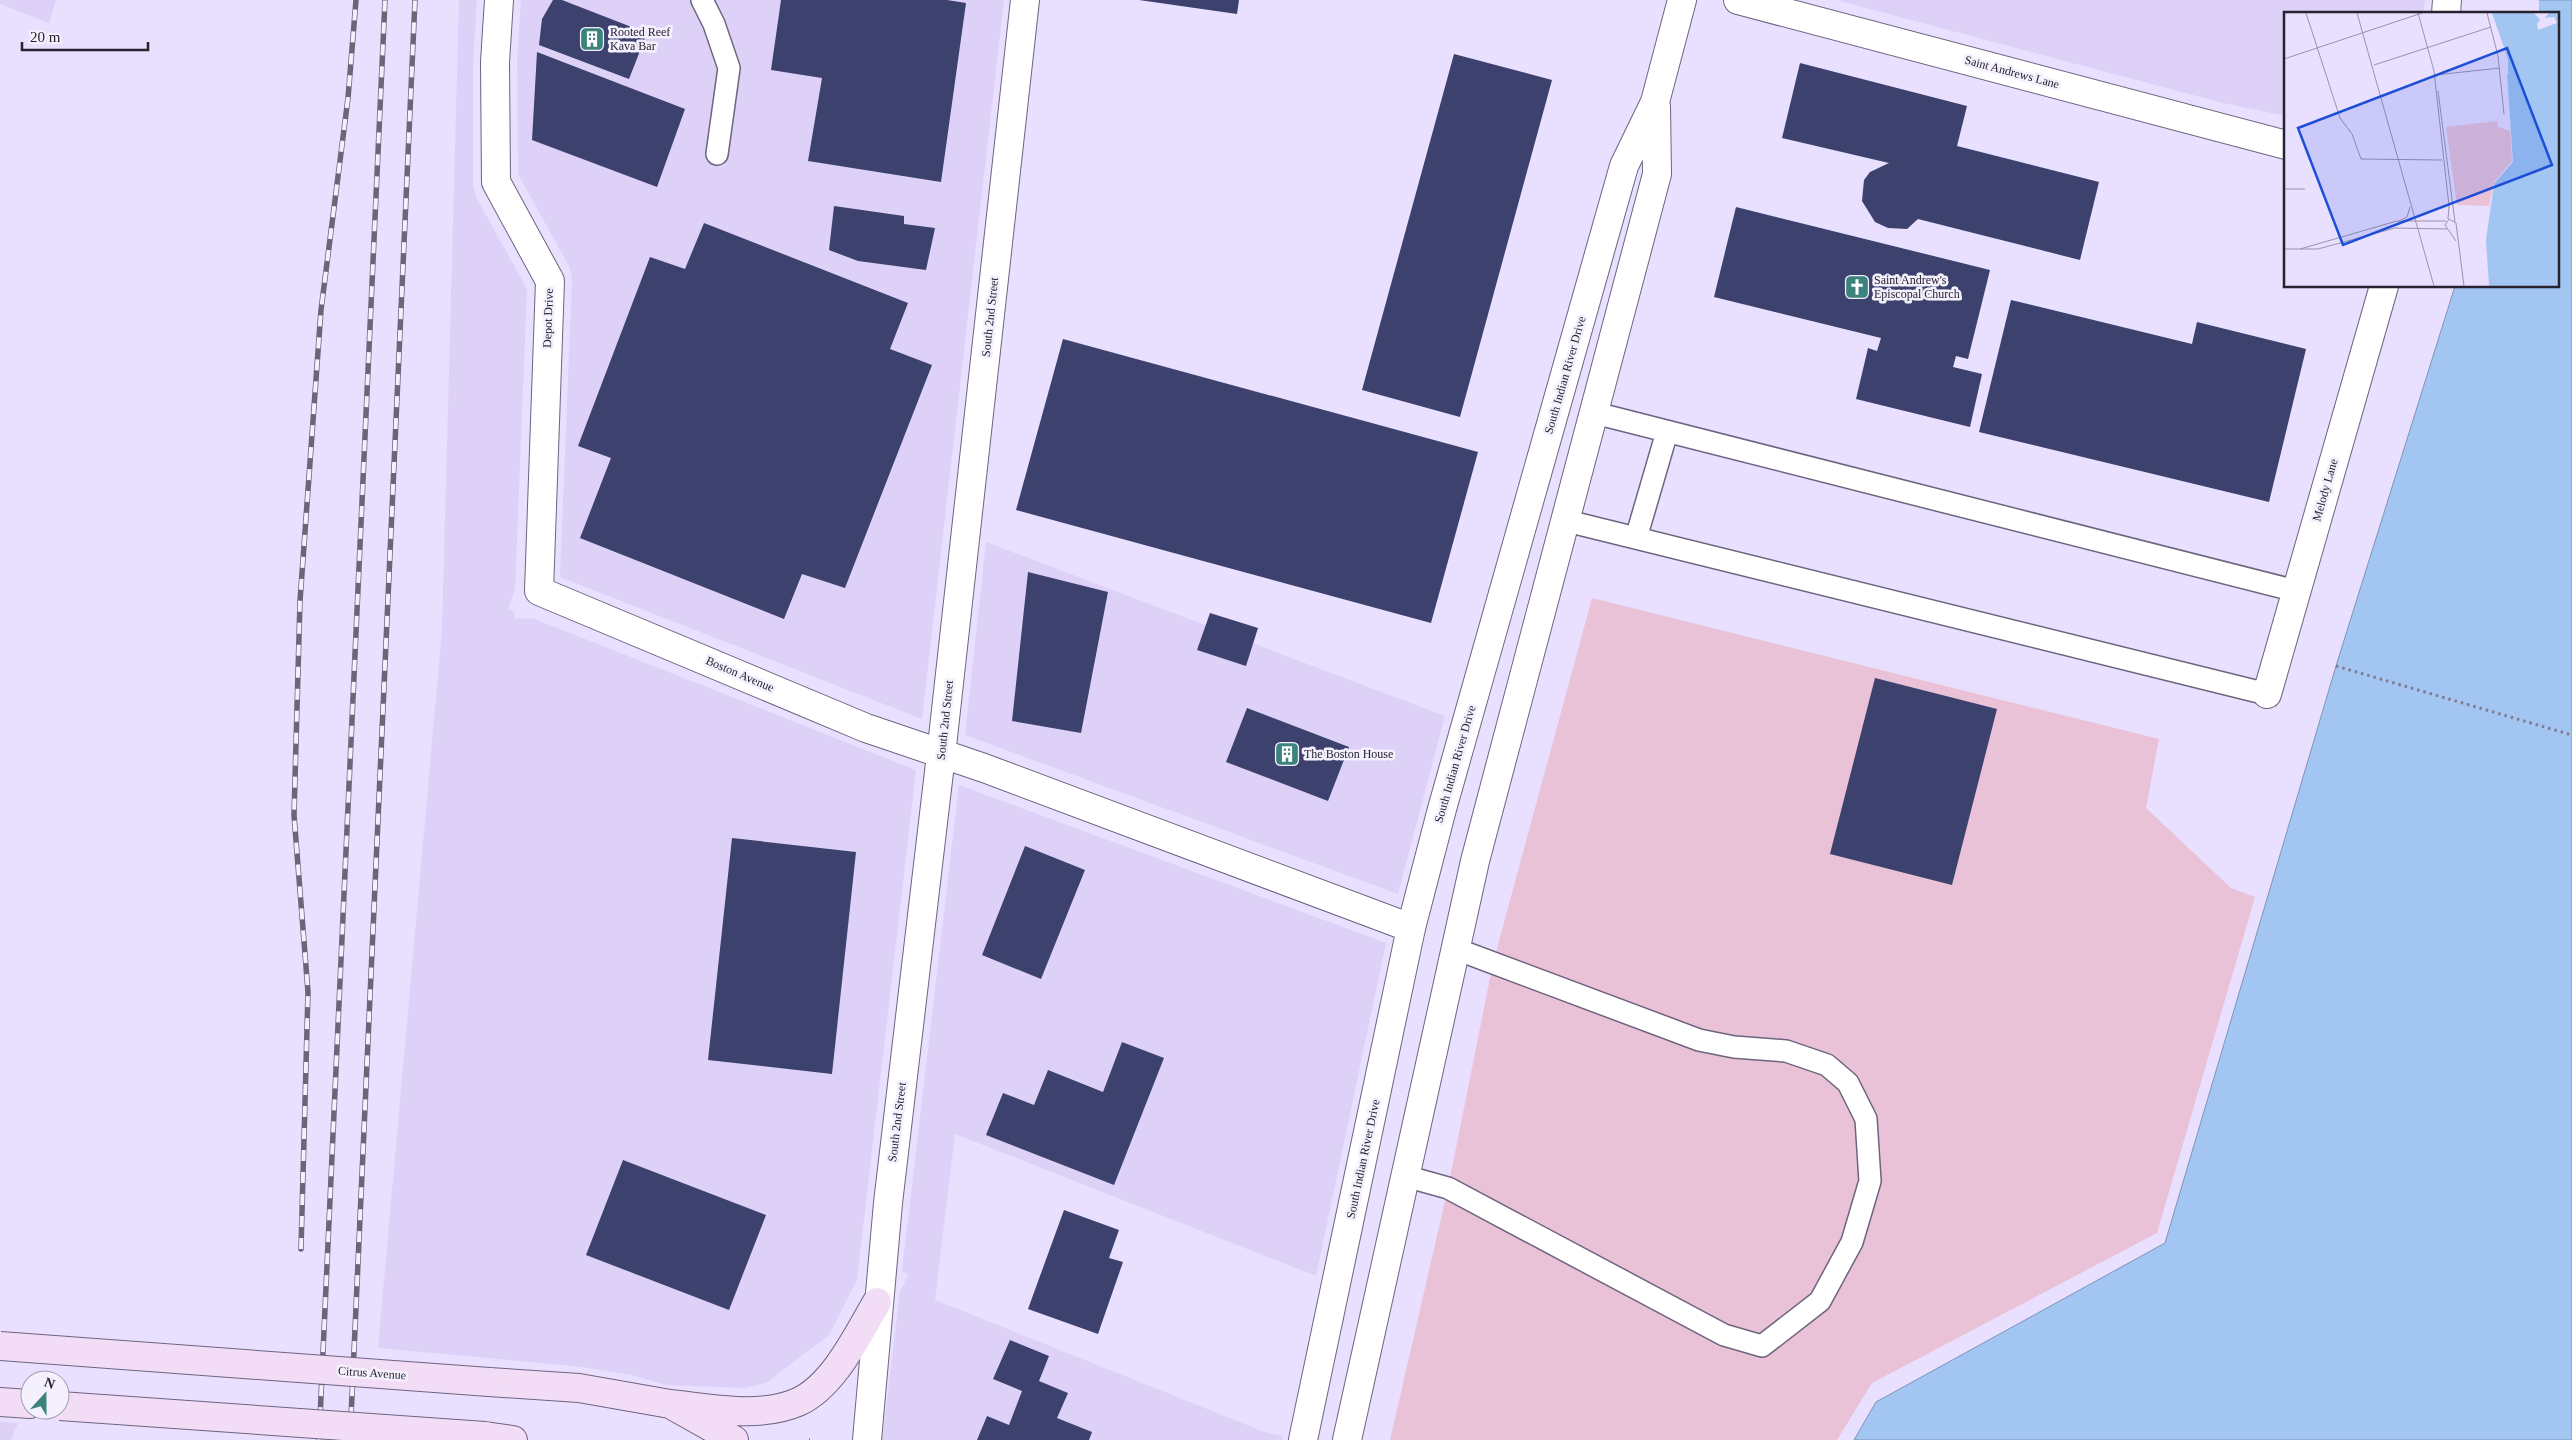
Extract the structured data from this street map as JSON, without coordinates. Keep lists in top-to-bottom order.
{
  "streets": {
    "main road": ["Citrus Avenue"],
    "street": [
      "Saint Andrews Lane",
      "South 2nd Street",
      "Depot Drive",
      "South Indian River Drive",
      "Melody Lane",
      "Boston Avenue"
    ]
  },
  "crossings": [
    ["South 2nd Street", "Boston Avenue"],
    ["Depot Drive", "Boston Avenue"],
    ["South Indian River Drive", "Boston Avenue"]
  ],
  "places": {
    "building": ["Rooted Reef Kava Bar", "The Boston House"],
    "church": ["Saint Andrew's Episcopal Church"]
  },
  "scale_bar": "20 m",
  "north": "top"
}
